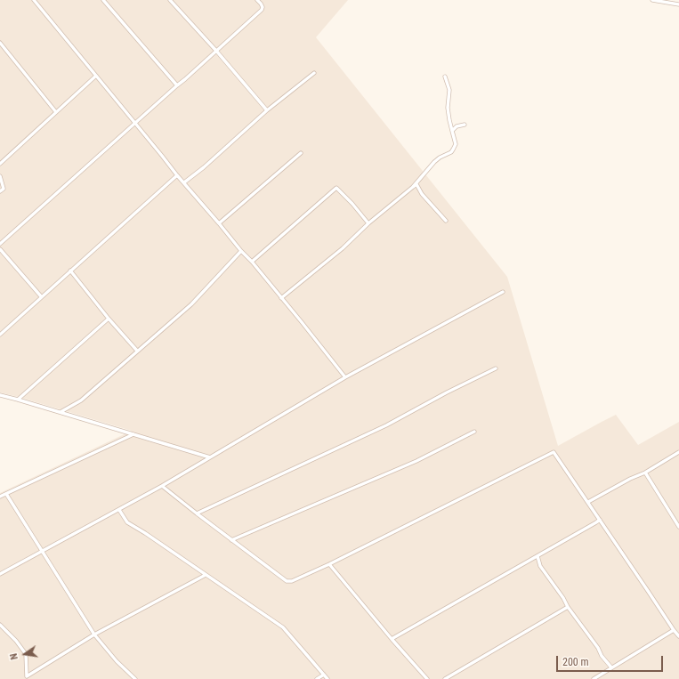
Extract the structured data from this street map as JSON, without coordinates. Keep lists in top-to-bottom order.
{
  "scale_bar": "200 m",
  "north": "left"
}
